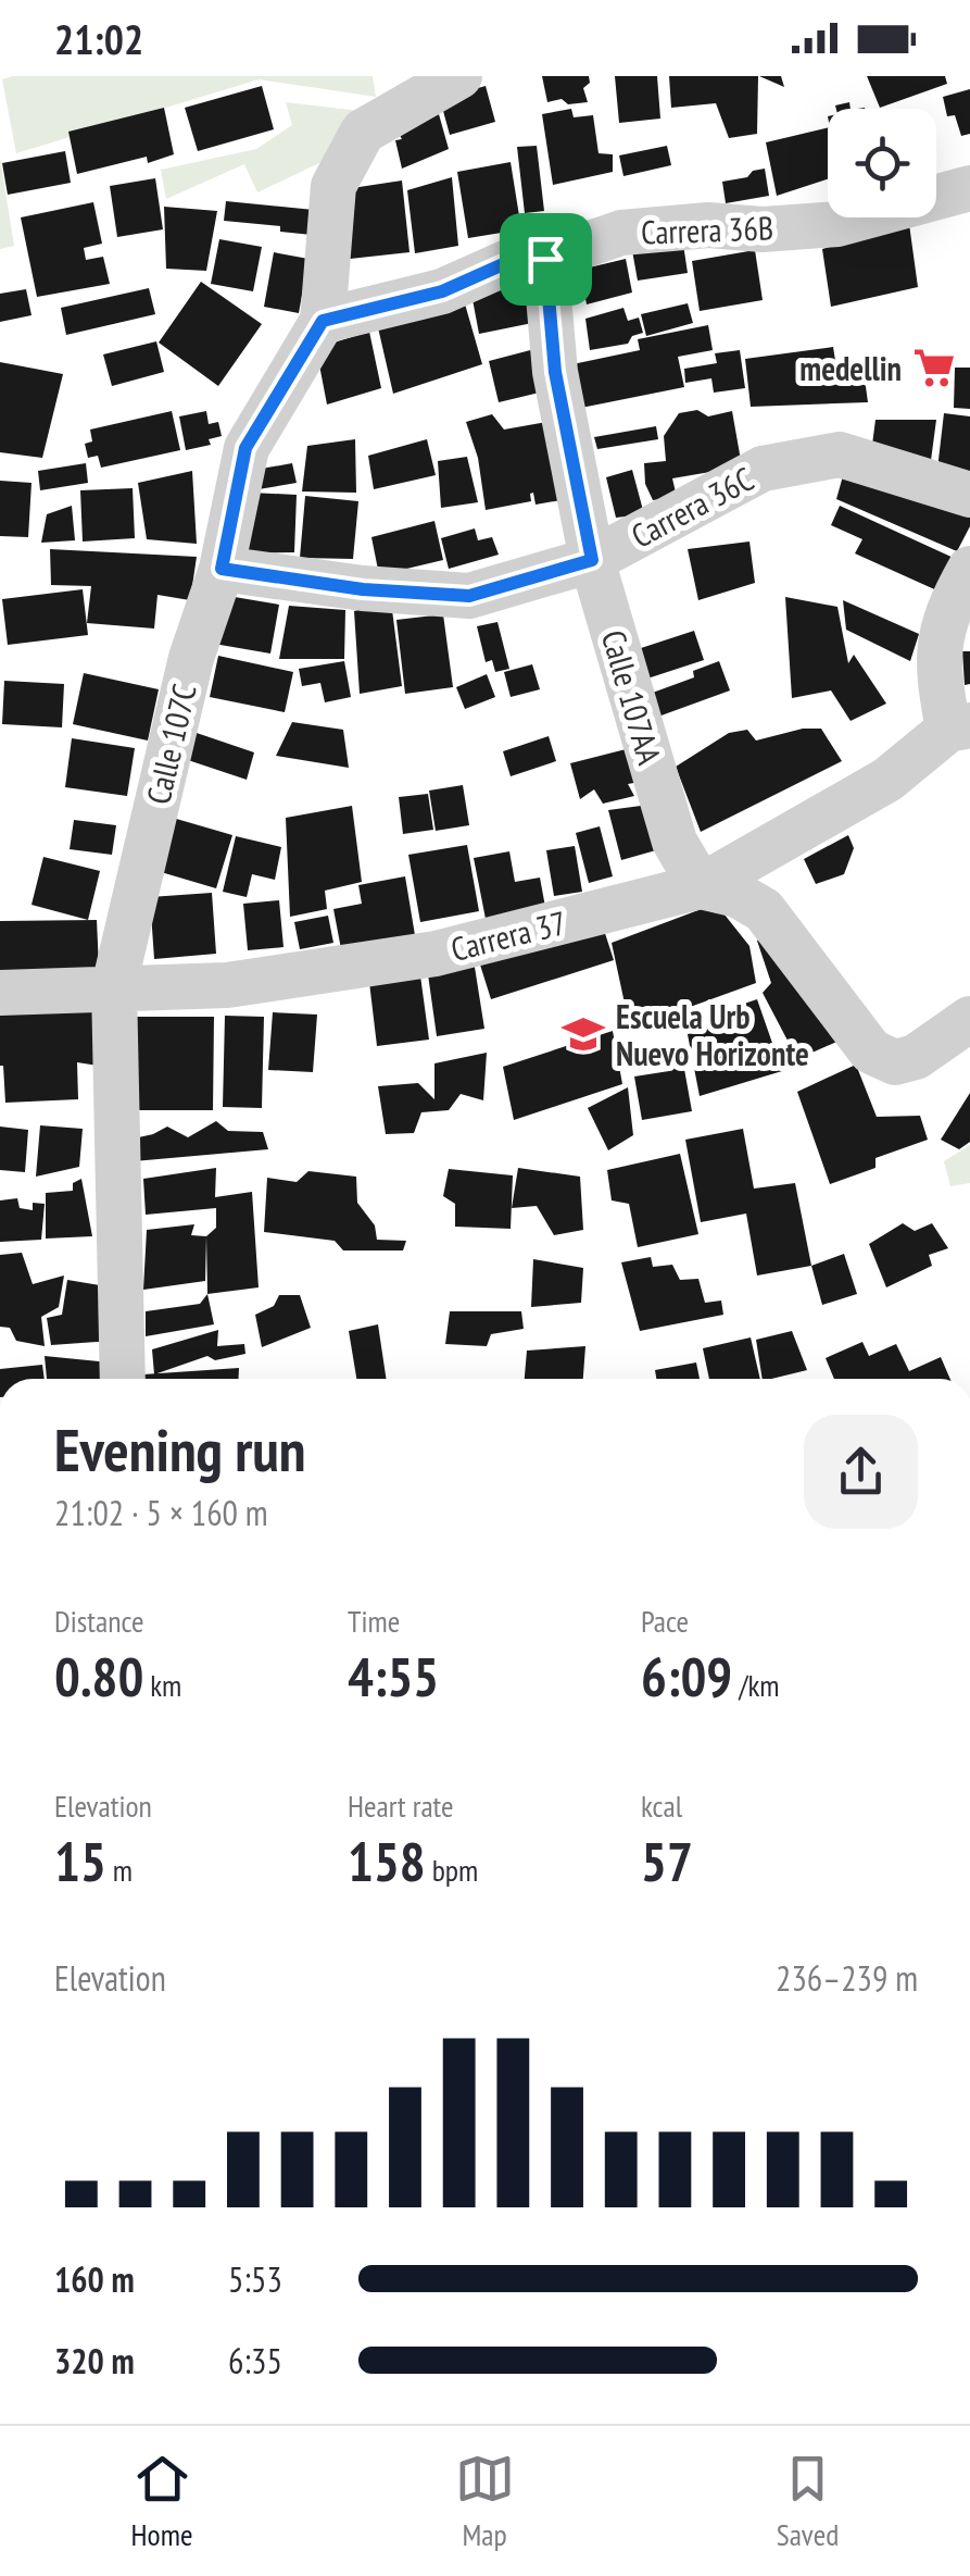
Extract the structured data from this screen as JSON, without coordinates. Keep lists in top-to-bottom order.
{
  "streets": {
    "street": [
      "Carrera 36B",
      "Carrera 36C",
      "Calle 107AA",
      "Calle 107C",
      "Carrera 37"
    ]
  },
  "crossings": [
    ["Carrera 36B", "Calle 107AA"],
    ["Carrera 36B", "Calle 107C"],
    ["Carrera 36C", "Calle 107AA"],
    ["Carrera 36C", "Calle 107C"],
    ["Calle 107AA", "Carrera 37"],
    ["Calle 107C", "Carrera 37"]
  ],
  "places": {
    "supermarket": ["medellin"],
    "school or university": ["Escuela Urb Nuevo Horizonte"]
  },
  "page": {
    "status": "21:02",
    "heading": ["Evening run", "21:02 · 5 × 160 m"],
    "stats": [
      ["Distance", "0.80 km"],
      ["Time", "4:55"],
      ["Pace", "6:09 /km"],
      ["Elevation", "15 m"],
      ["Heart rate", "158 bpm"],
      ["kcal", "57"]
    ],
    "chart": ["Elevation", "236–239 m"],
    "list": [
      {
        "name": "160 m",
        "note": "5:53"
      },
      {
        "name": "320 m",
        "note": "6:35"
      }
    ],
    "tabs": ["Home", "Map", "Saved"]
  }
}
